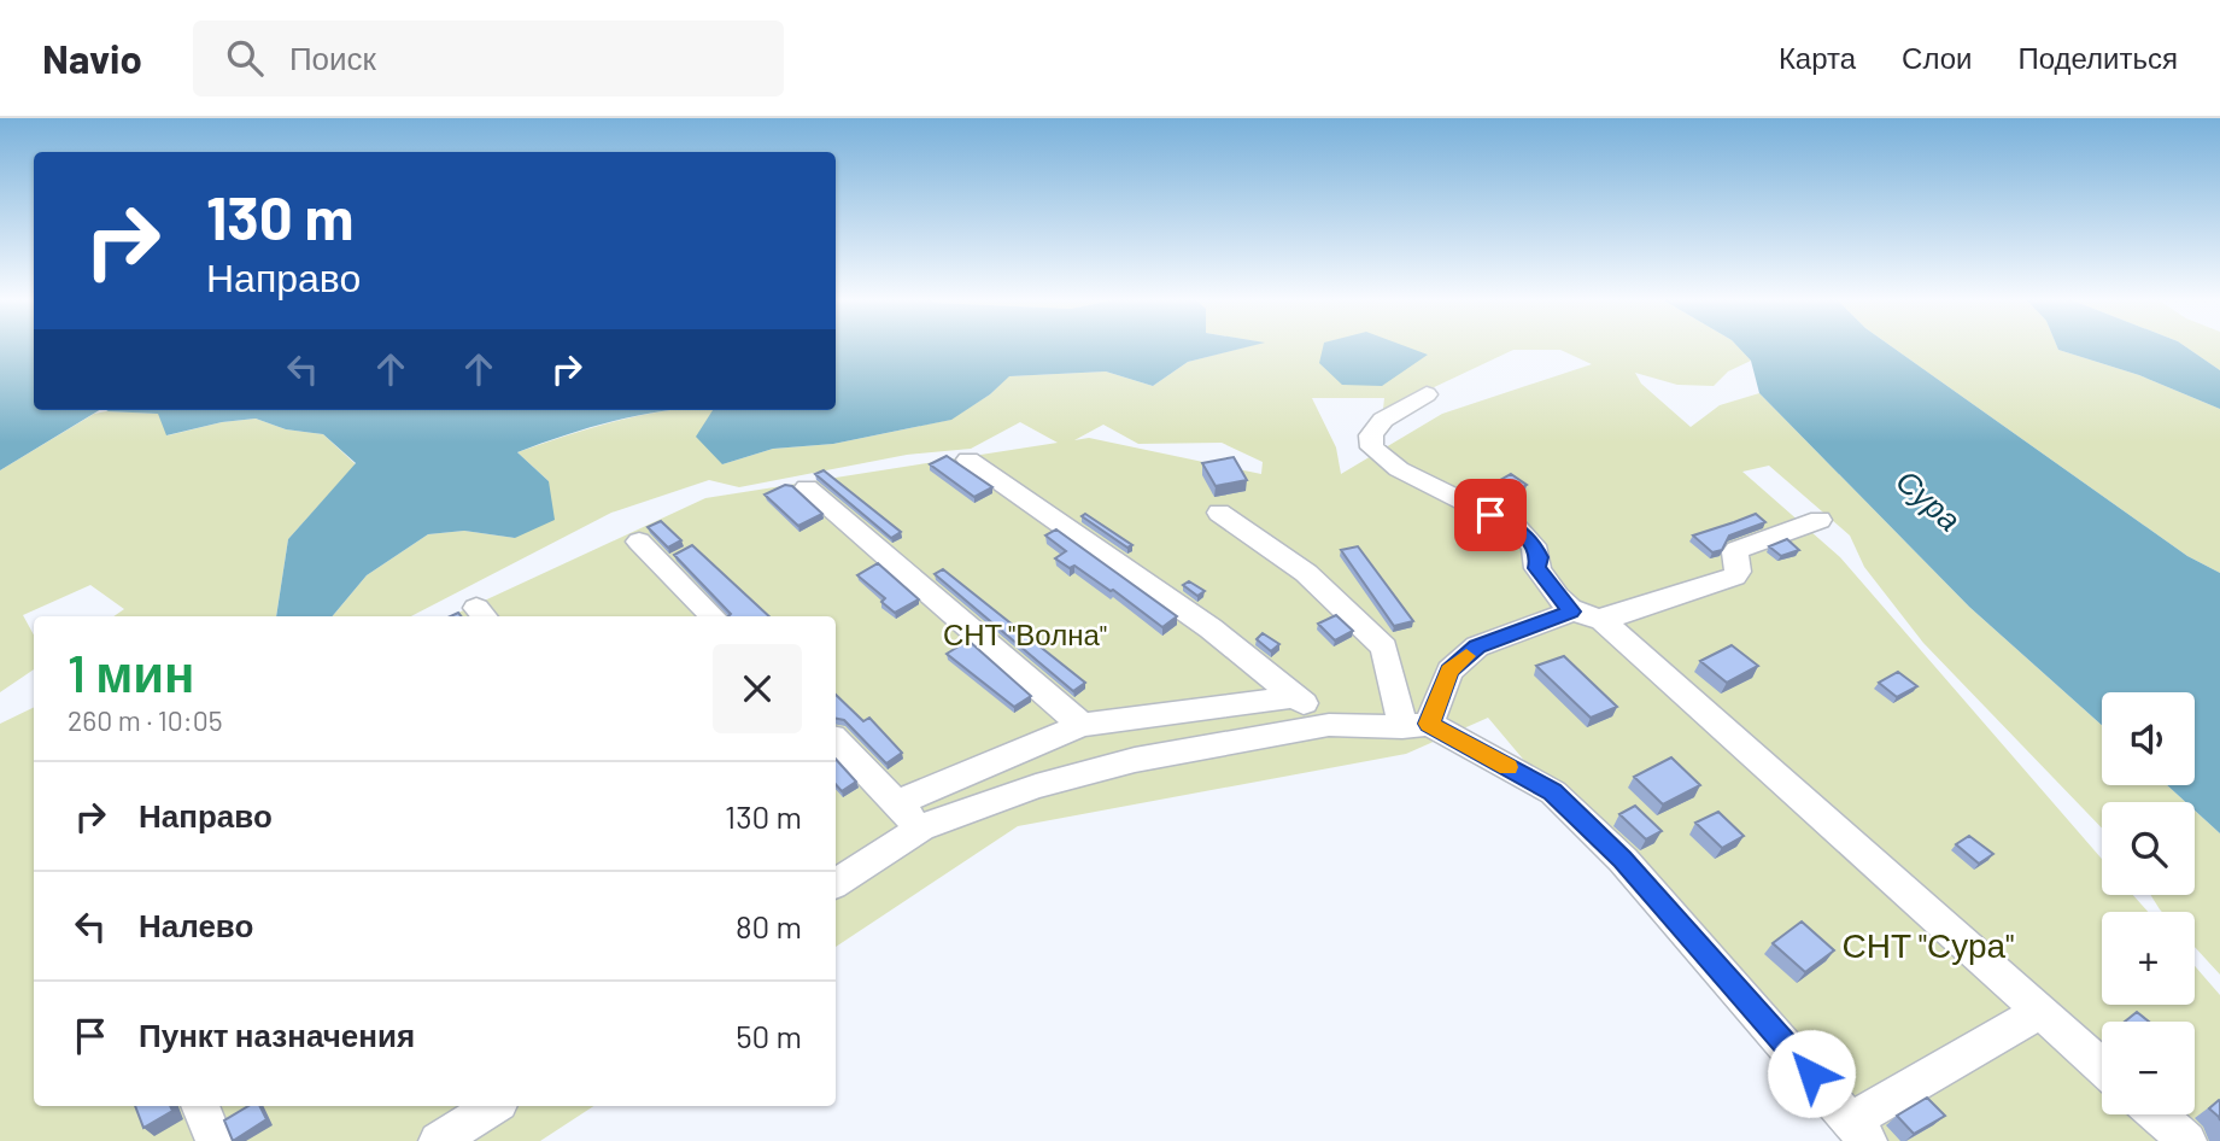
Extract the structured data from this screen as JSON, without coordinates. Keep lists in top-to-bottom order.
{
  "water": ["Сура"],
  "parks": ["СНТ \"Волна\"", "СНТ \"Сура\""],
  "page": {
    "header": "Navio",
    "search": "Поиск",
    "nav": ["Карта", "Слои", "Поделиться"],
    "turn": ["130 m", "Направо"],
    "heading": ["1 мин", "260 m · 10:05"],
    "map_buttons": ["+", "−"],
    "list": [
      {
        "name": "Направо",
        "value": "130 m"
      },
      {
        "name": "Налево",
        "value": "80 m"
      },
      {
        "name": "Пункт назначения",
        "value": "50 m"
      }
    ]
  }
}
